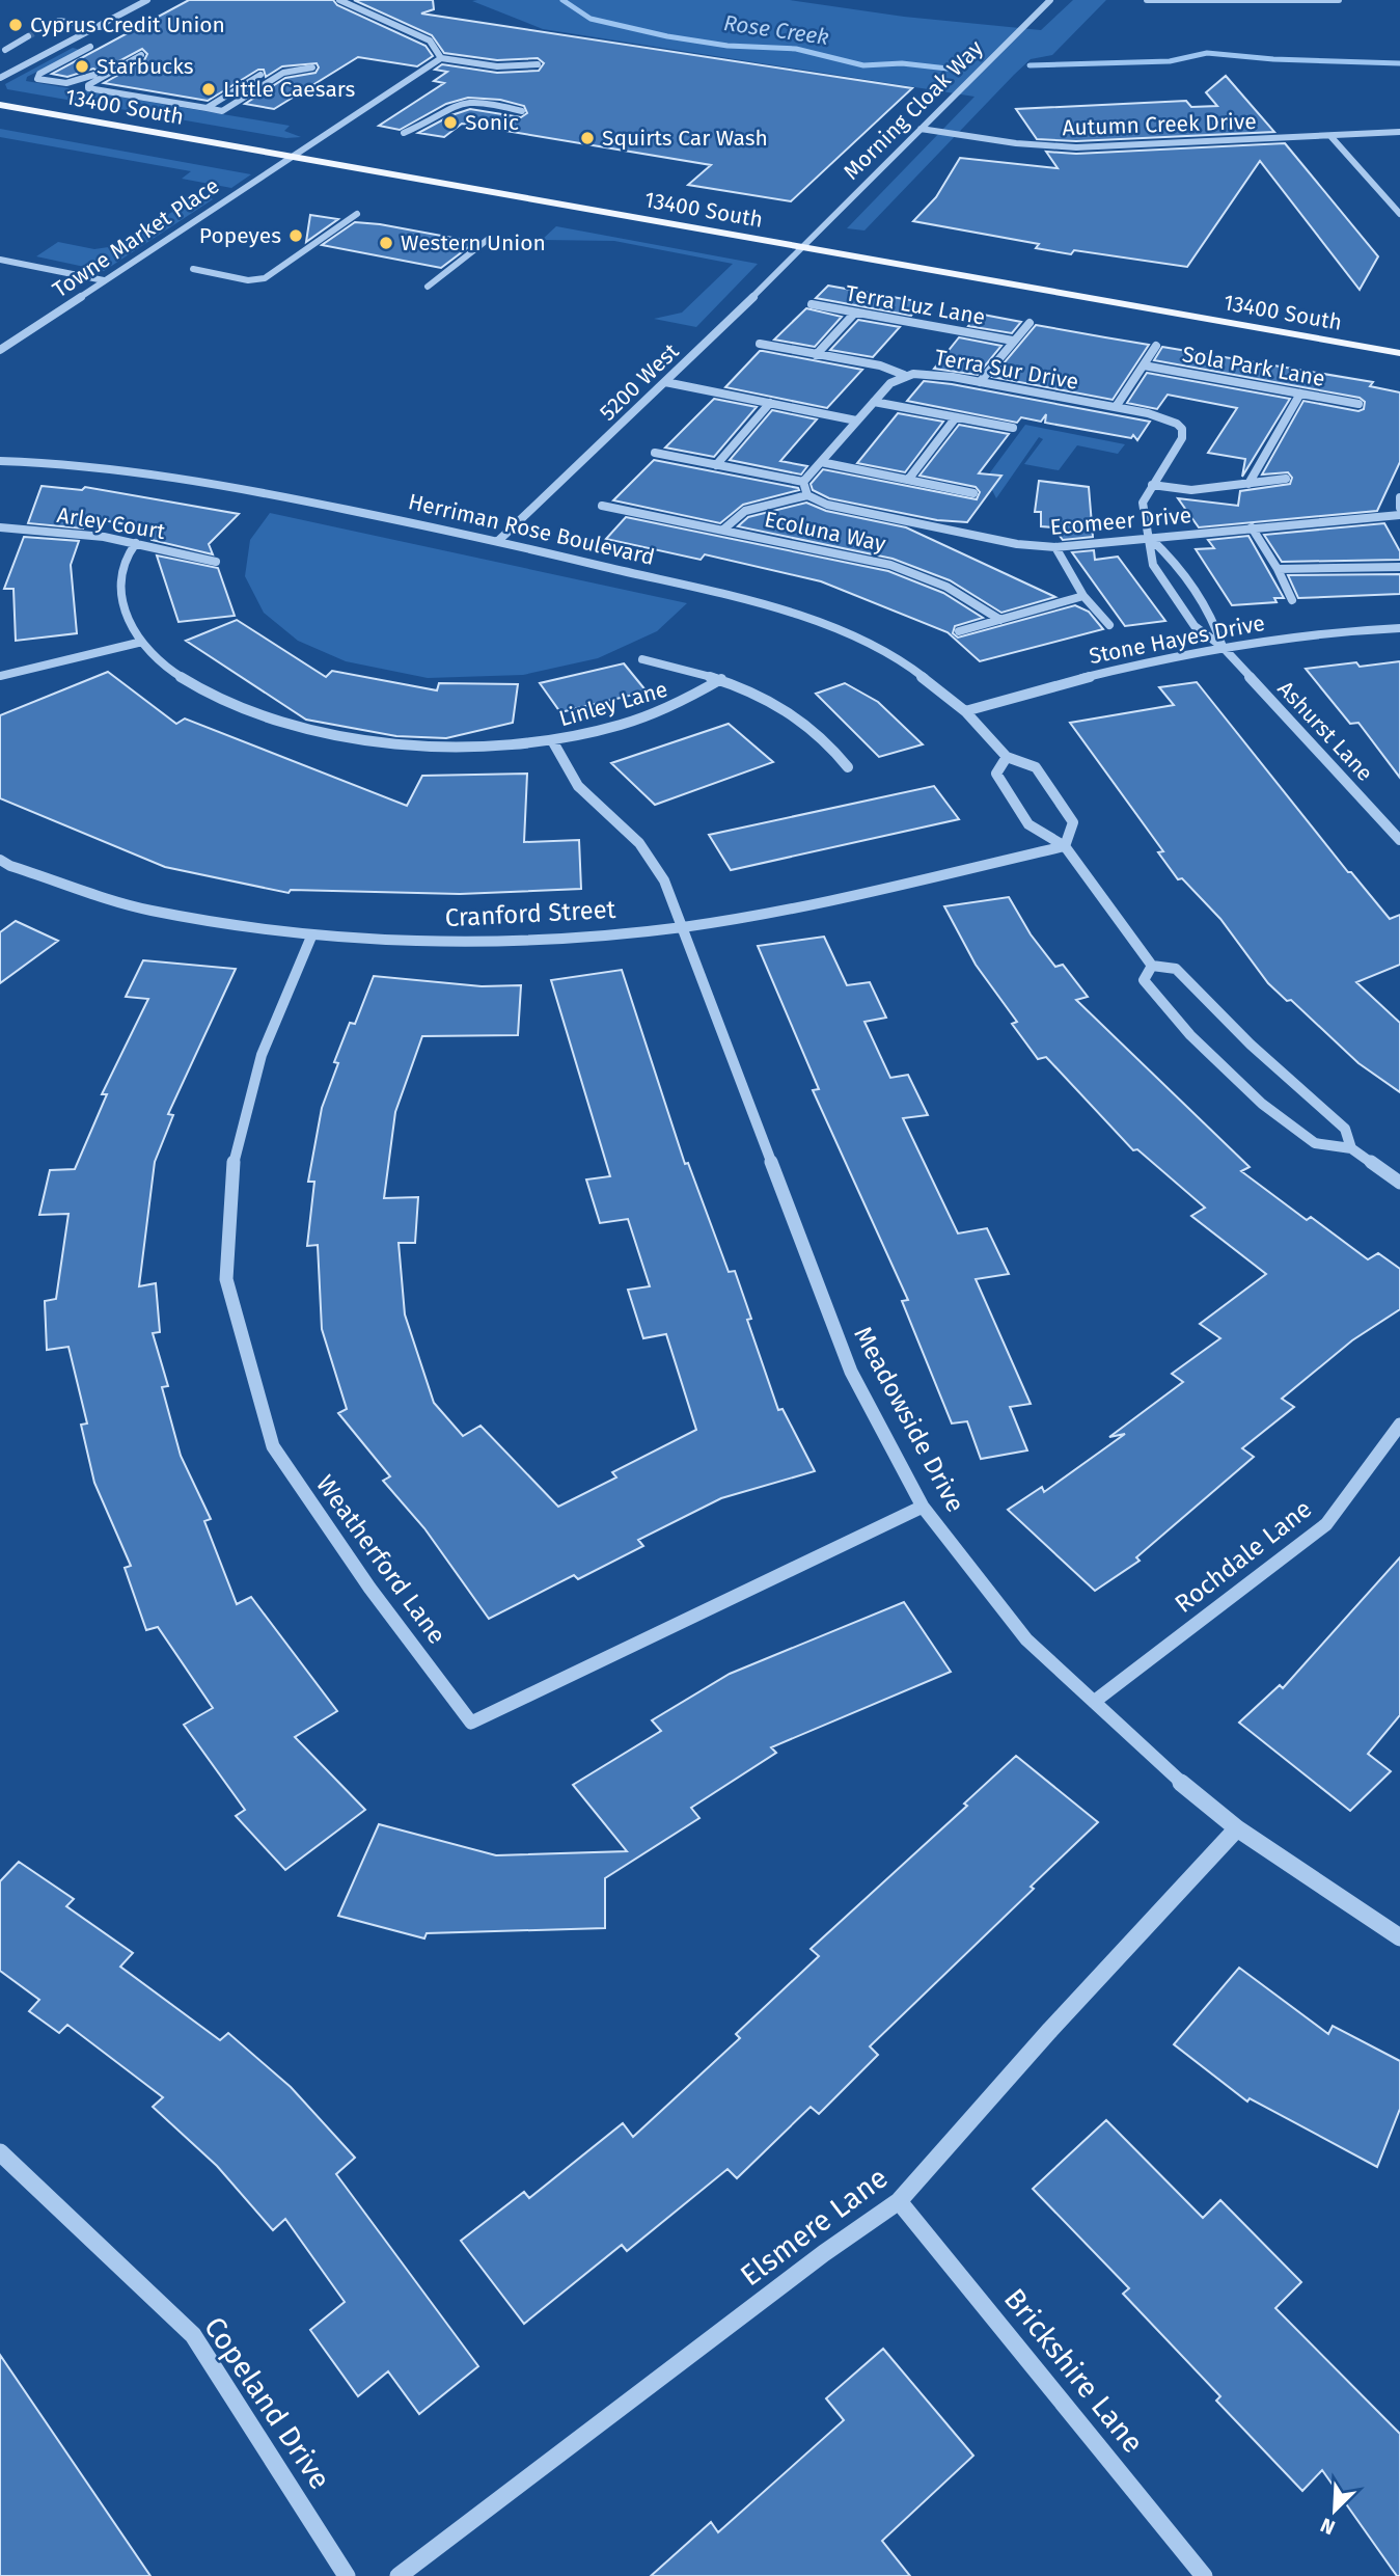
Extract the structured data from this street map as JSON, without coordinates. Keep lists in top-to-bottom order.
{
  "streets": {
    "main road": ["13400 South"],
    "street": [
      "Morning Cloak Way",
      "Autumn Creek Drive",
      "Towne Market Place",
      "Terra Luz Lane",
      "Sola Park Lane",
      "Terra Sur Drive",
      "5200 West",
      "Ecomeer Drive",
      "Arley Court",
      "Herriman Rose Boulevard",
      "Ecoluna Way",
      "Stone Hayes Drive",
      "Linley Lane",
      "Ashurst Lane",
      "Cranford Street",
      "Meadowside Drive",
      "Rochdale Lane",
      "Weatherford Lane",
      "Elsmere Lane",
      "Brickshire Lane",
      "Copeland Drive"
    ]
  },
  "crossings": [
    ["13400 South", "Morning Cloak Way"],
    ["13400 South", "Towne Market Place"],
    ["13400 South", "5200 West"],
    ["Morning Cloak Way", "Autumn Creek Drive"],
    ["Morning Cloak Way", "5200 West"],
    ["5200 West", "Herriman Rose Boulevard"],
    ["Ecomeer Drive", "Ecoluna Way"],
    ["Herriman Rose Boulevard", "Stone Hayes Drive"],
    ["Herriman Rose Boulevard", "Cranford Street"],
    ["Stone Hayes Drive", "Ashurst Lane"],
    ["Linley Lane", "Meadowside Drive"],
    ["Cranford Street", "Meadowside Drive"],
    ["Cranford Street", "Weatherford Lane"],
    ["Meadowside Drive", "Rochdale Lane"],
    ["Meadowside Drive", "Weatherford Lane"],
    ["Meadowside Drive", "Elsmere Lane"],
    ["Elsmere Lane", "Brickshire Lane"]
  ],
  "water": ["Rose Creek"],
  "places": [
    "Cyprus Credit Union",
    "Starbucks",
    "Little Caesars",
    "Sonic",
    "Squirts Car Wash",
    "Popeyes",
    "Western Union"
  ],
  "north": "bottom left"
}
